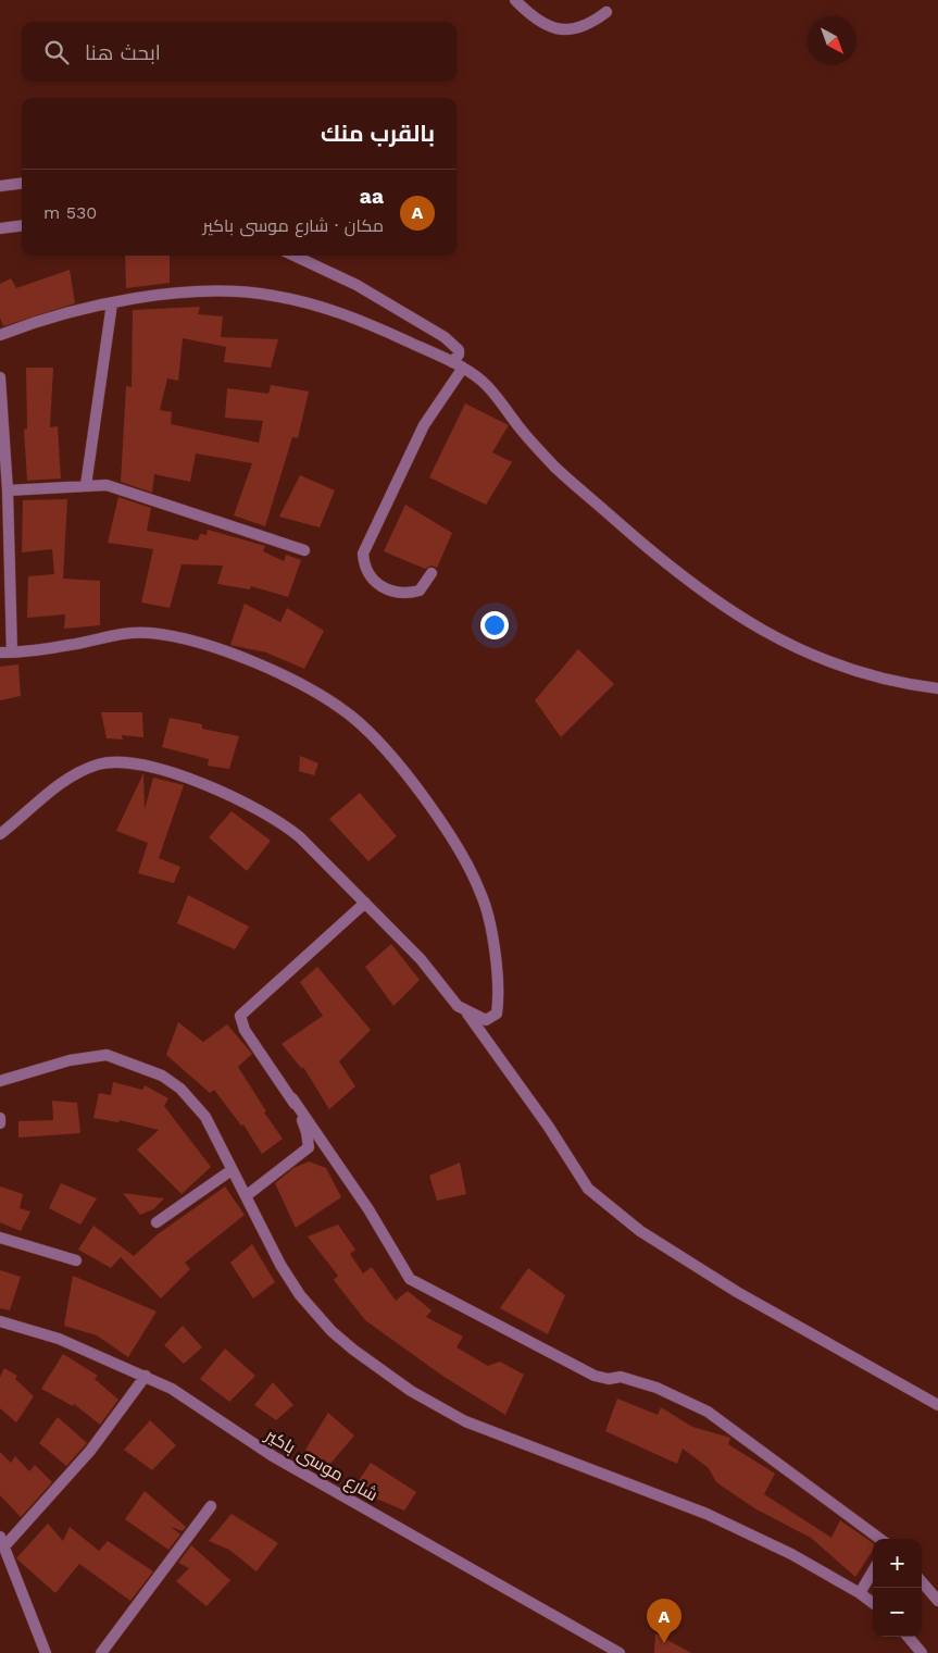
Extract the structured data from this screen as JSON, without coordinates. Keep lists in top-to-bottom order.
{
  "streets": {
    "street": ["شارع موسى باكير"]
  },
  "north": "bottom right",
  "page": {
    "search": "ابحث هنا",
    "heading": "بالقرب منك",
    "list": [
      {
        "mark": "A",
        "name": "aa",
        "note": "مكان · شارع موسى باكير",
        "value": "530 m"
      }
    ],
    "map_buttons": ["+", "−"],
    "pins": "A"
  }
}
